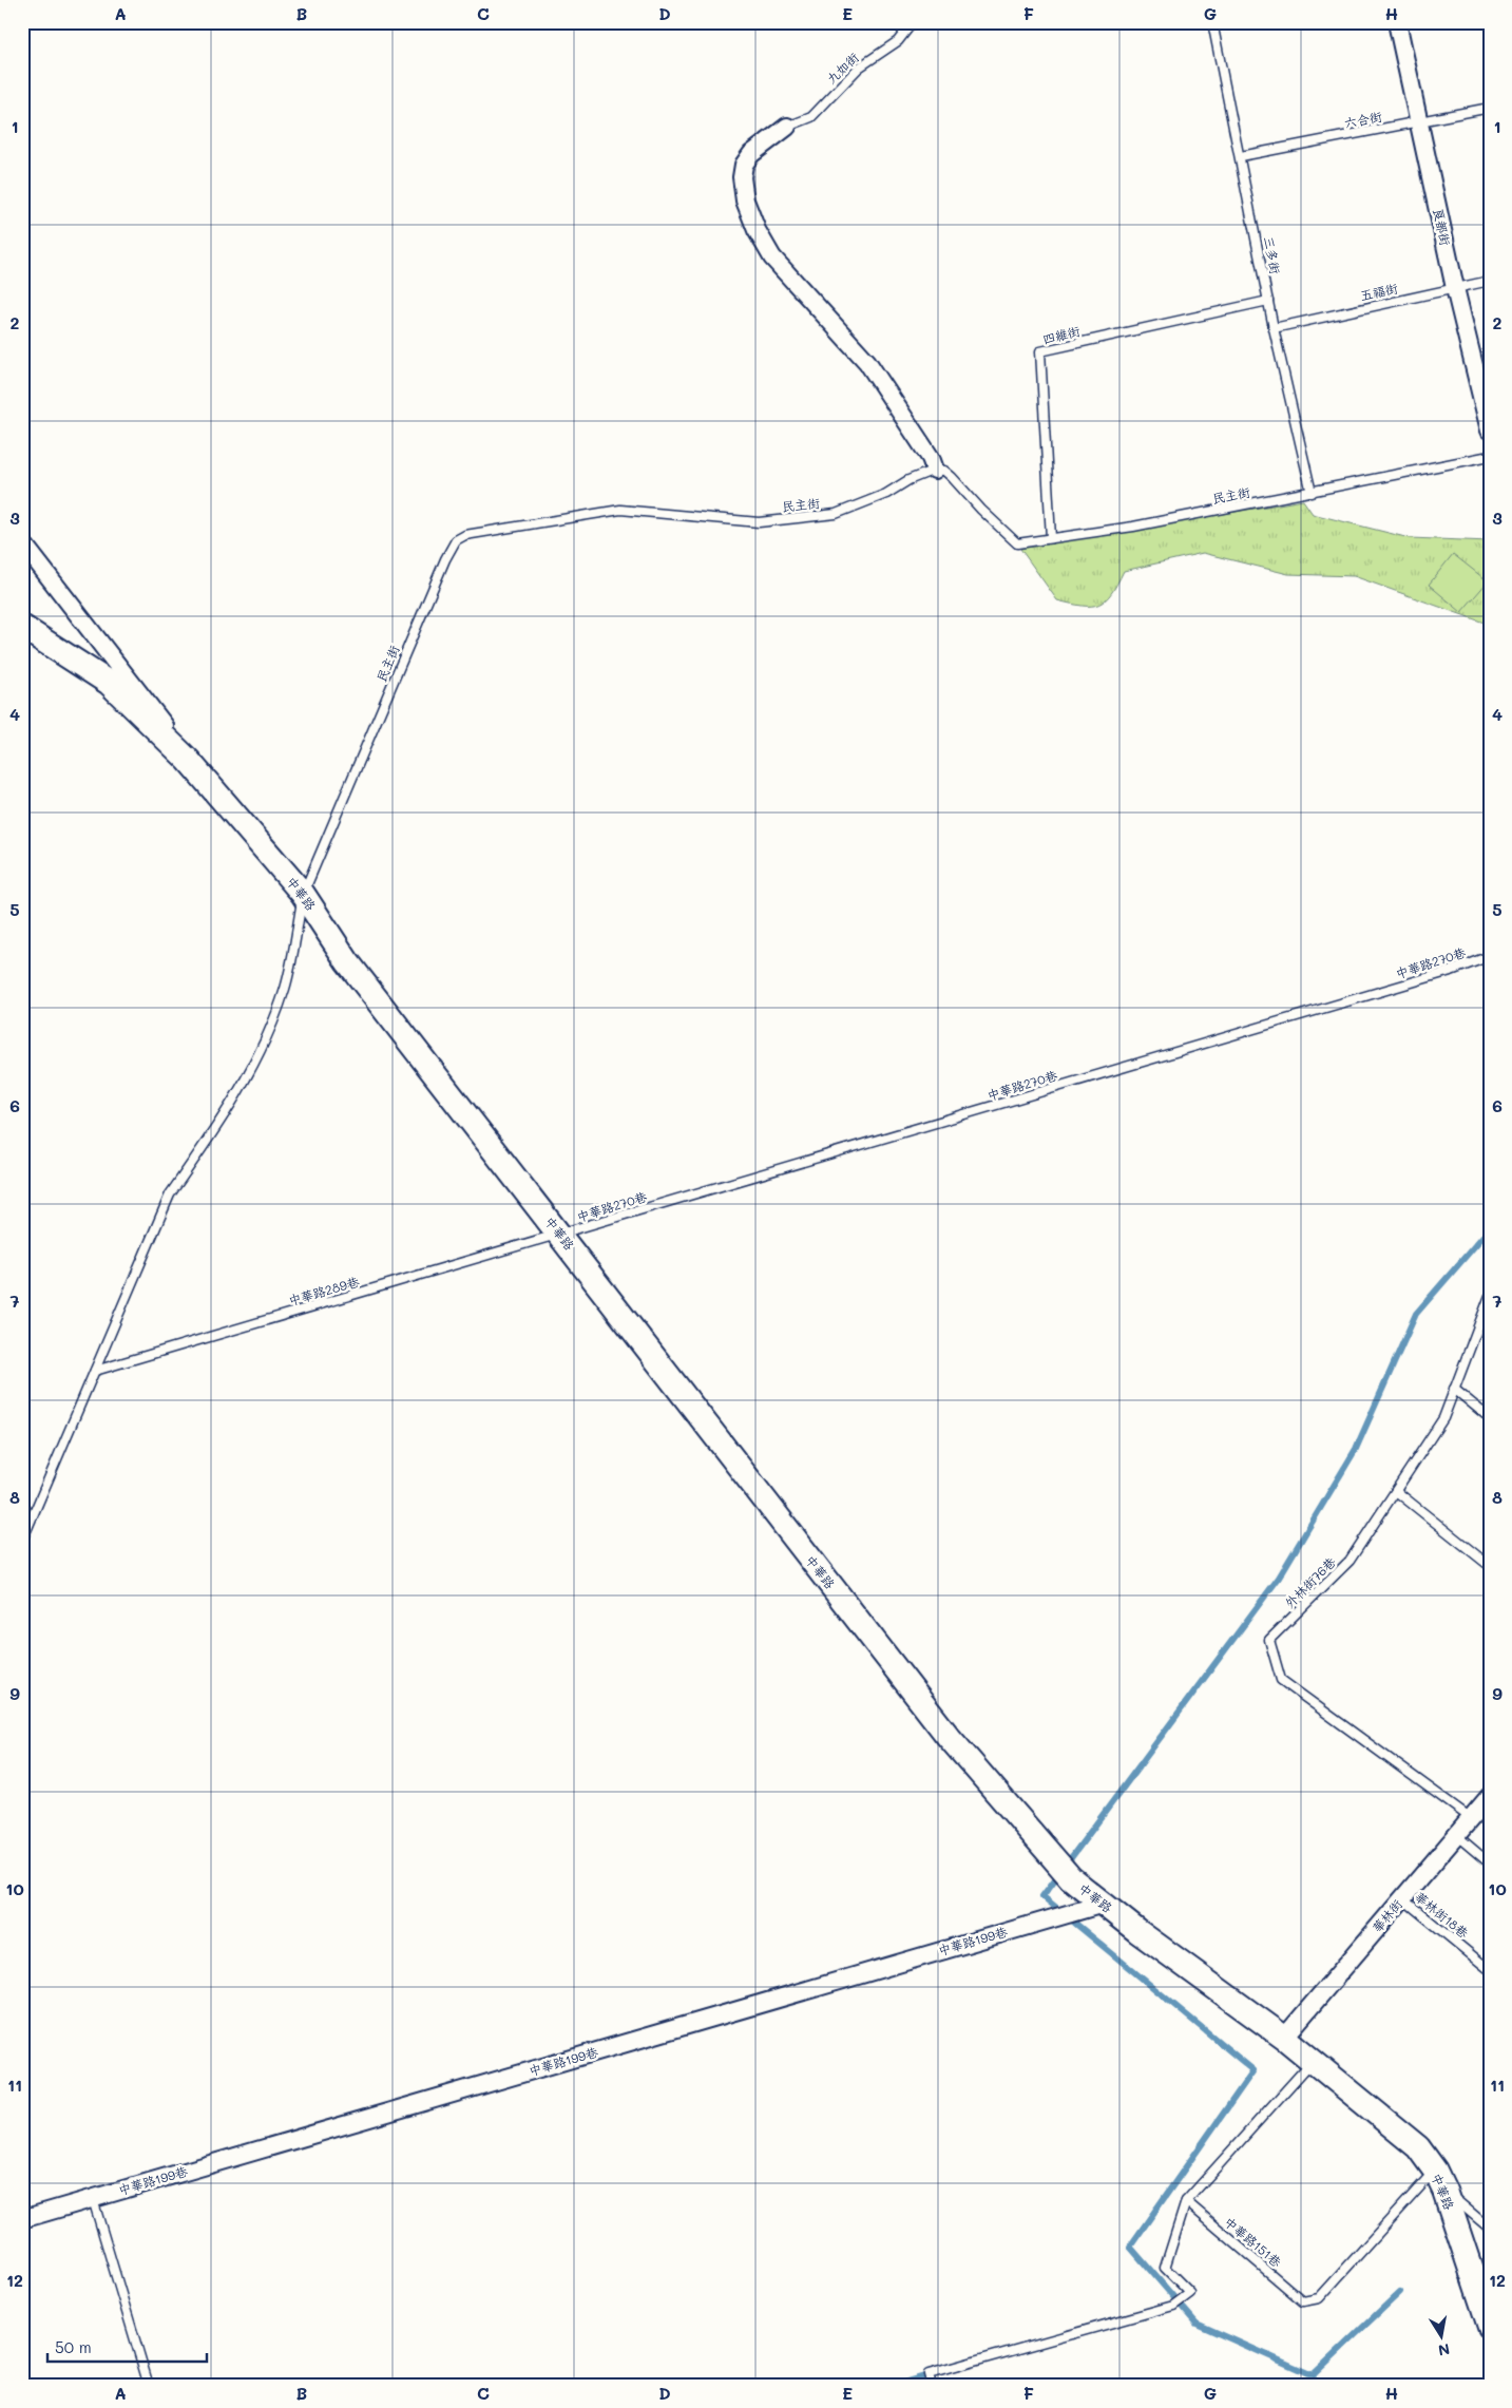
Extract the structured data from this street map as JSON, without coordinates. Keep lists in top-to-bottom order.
{
  "streets": {
    "main road": ["中華路"],
    "street": ["良都街", "華林街", "中華路199巷"],
    "lane": [
      "九如街",
      "六合街",
      "三多街",
      "五福街",
      "四維街",
      "民主街",
      "中華路270巷",
      "中華路289巷",
      "外林街76巷",
      "華林街18巷",
      "中華路151巷"
    ]
  },
  "crossings": [
    ["六合街", "良都街"],
    ["六合街", "三多街"],
    ["良都街", "五福街"],
    ["三多街", "五福街"],
    ["三多街", "四維街"],
    ["三多街", "民主街"],
    ["四維街", "民主街"],
    ["民主街", "中華路"],
    ["中華路", "中華路270巷"],
    ["中華路", "中華路289巷"],
    ["中華路", "華林街"],
    ["中華路", "中華路199巷"],
    ["中華路", "中華路151巷"],
    ["中華路270巷", "中華路289巷"],
    ["外林街76巷", "華林街"],
    ["華林街18巷", "華林街"]
  ],
  "scale_bar": "50 m",
  "north": "bottom",
  "grid": {
    "columns": [
      "A",
      "B",
      "C",
      "D",
      "E",
      "F",
      "G",
      "H"
    ],
    "rows": [
      "1",
      "2",
      "3",
      "4",
      "5",
      "6",
      "7",
      "8",
      "9",
      "10",
      "11",
      "12"
    ]
  }
}
